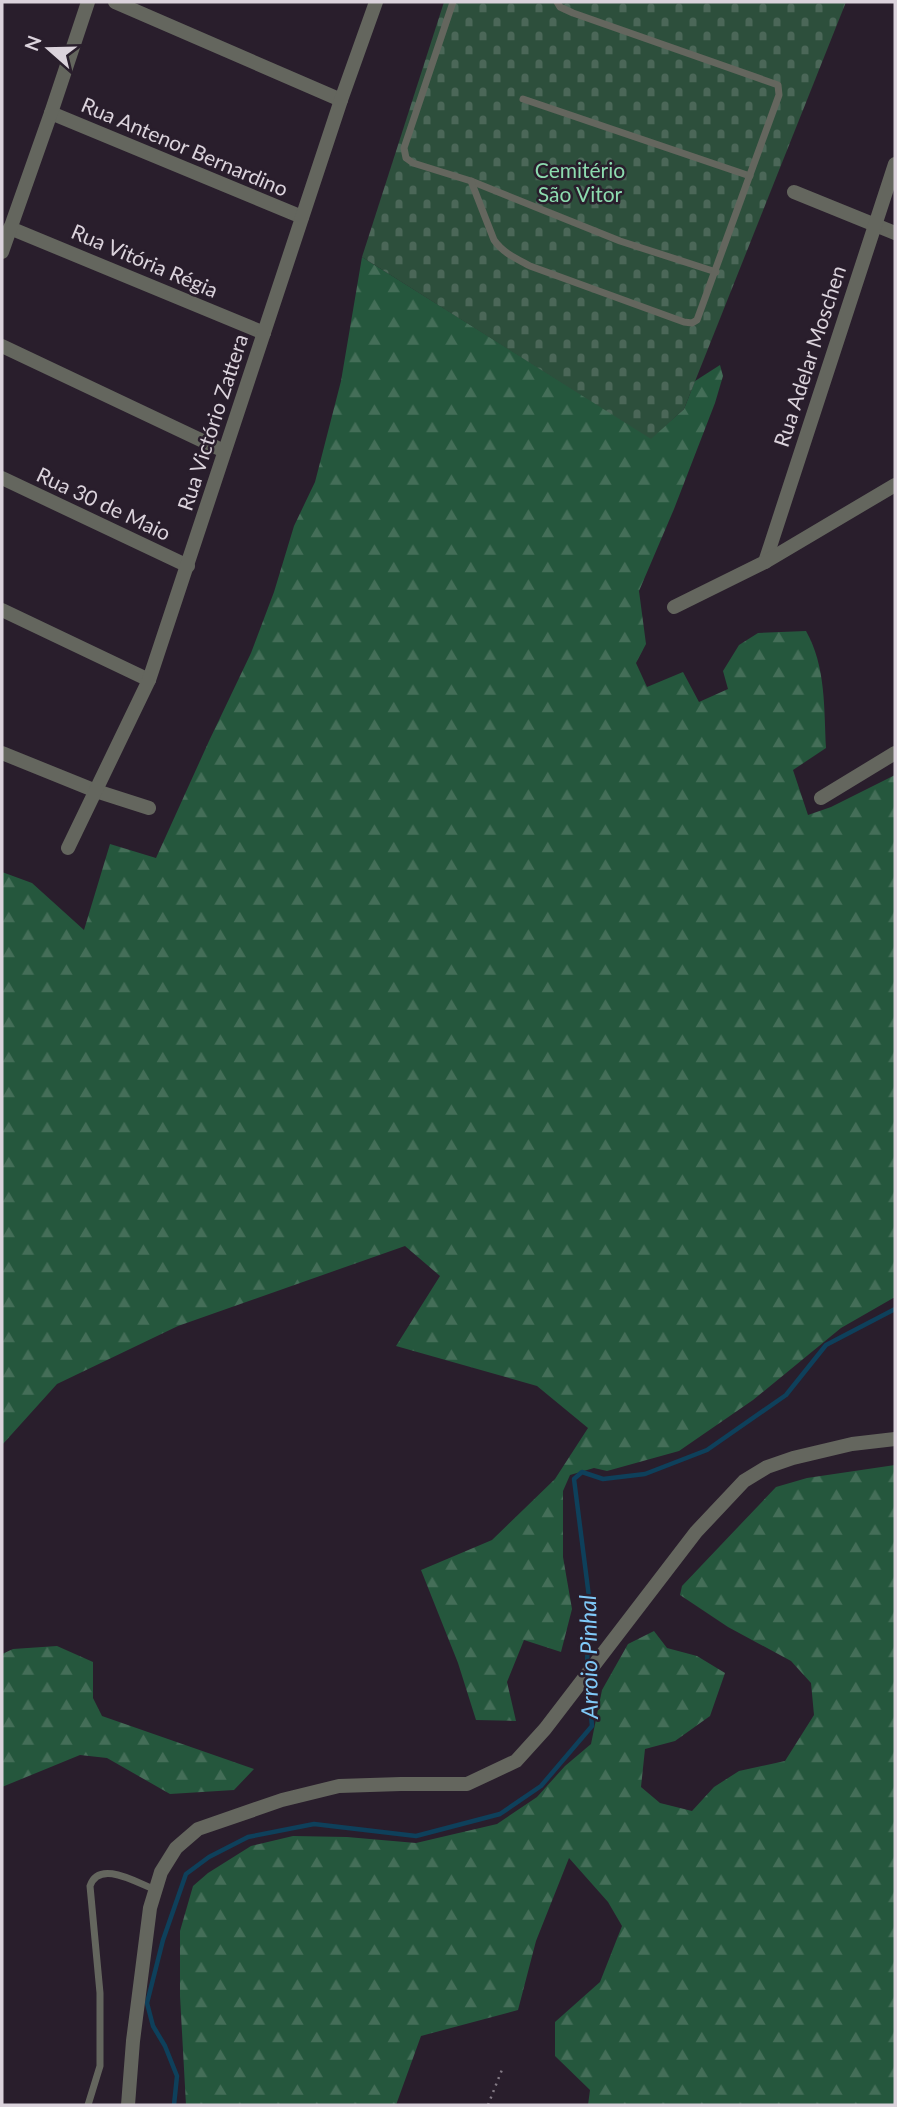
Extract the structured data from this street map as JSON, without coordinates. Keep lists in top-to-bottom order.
{
  "streets": {
    "street": [
      "Rua Antenor Bernardino",
      "Rua Vitória Régia",
      "Rua Adelar Moschen",
      "Rua Victório Zattera",
      "Rua 30 de Maio"
    ]
  },
  "crossings": [
    ["Rua Antenor Bernardino", "Rua Victório Zattera"],
    ["Rua Vitória Régia", "Rua Victório Zattera"],
    ["Rua Victório Zattera", "Rua 30 de Maio"]
  ],
  "water": ["Arroio Pinhal"],
  "parks": ["Cemitério São Vitor"],
  "north": "left"
}
